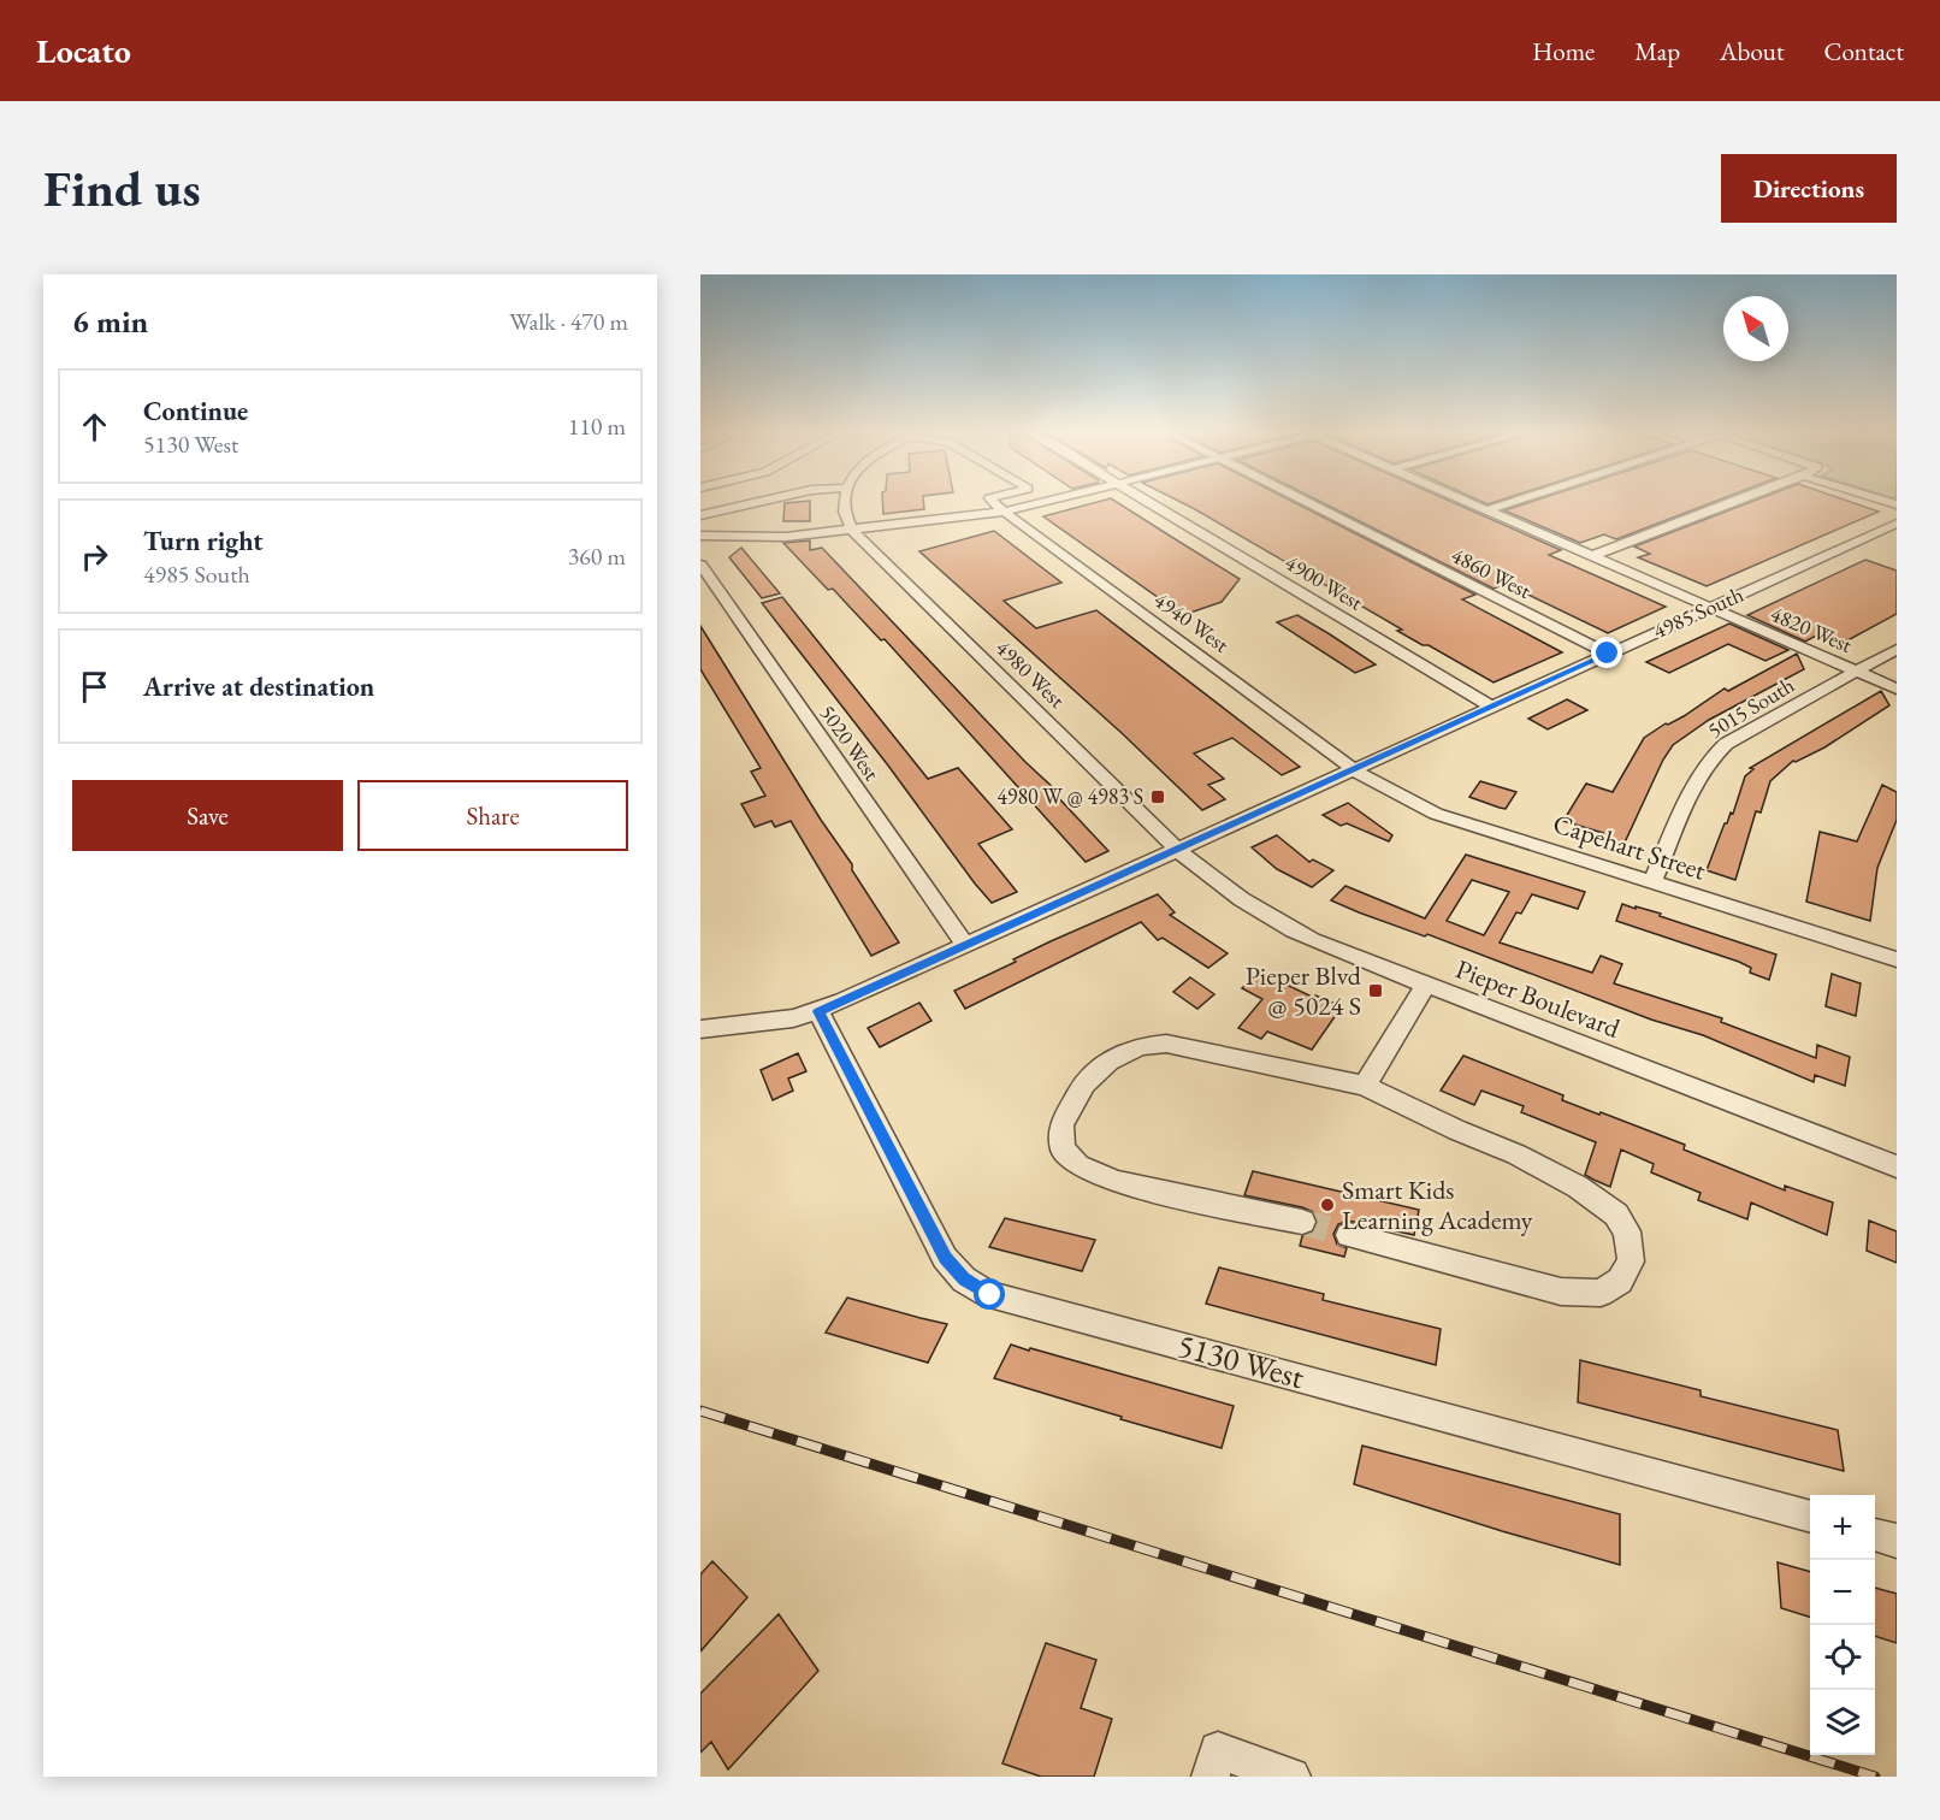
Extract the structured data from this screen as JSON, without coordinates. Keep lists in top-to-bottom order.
{
  "streets": {
    "street": [
      "4860 West",
      "4900 West",
      "4985 South",
      "4940 West",
      "4820 West",
      "4980 West",
      "5015 South",
      "5020 West",
      "Capehart Street",
      "Pieper Boulevard",
      "5130 West"
    ]
  },
  "crossings": [
    ["4860 West", "4985 South"],
    ["4900 West", "4985 South"],
    ["4985 South", "4940 West"],
    ["4985 South", "4820 West"],
    ["4985 South", "4980 West"],
    ["4985 South", "5020 West"],
    ["4985 South", "Capehart Street"],
    ["4985 South", "Pieper Boulevard"],
    ["4985 South", "5130 West"],
    ["4940 West", "Capehart Street"],
    ["4820 West", "5015 South"],
    ["4980 West", "Pieper Boulevard"],
    ["5015 South", "Capehart Street"]
  ],
  "places": {
    "transit": ["4980 W @ 4983 S", "Pieper Blvd @ 5024 S"],
    "other": ["Smart Kids Learning Academy"]
  },
  "north": "top left",
  "page": {
    "header": "Locato",
    "nav": [
      "Home",
      "Map",
      "About",
      "Contact"
    ],
    "buttons": [
      "Directions",
      ["Save", "Share"]
    ],
    "title": "Find us",
    "heading": ["6 min", "Walk · 470 m"],
    "list": [
      ["Continue", "5130 West", "110 m"],
      ["Turn right", "4985 South", "360 m"],
      "Arrive at destination"
    ],
    "map_buttons": ["+", "−"]
  }
}
